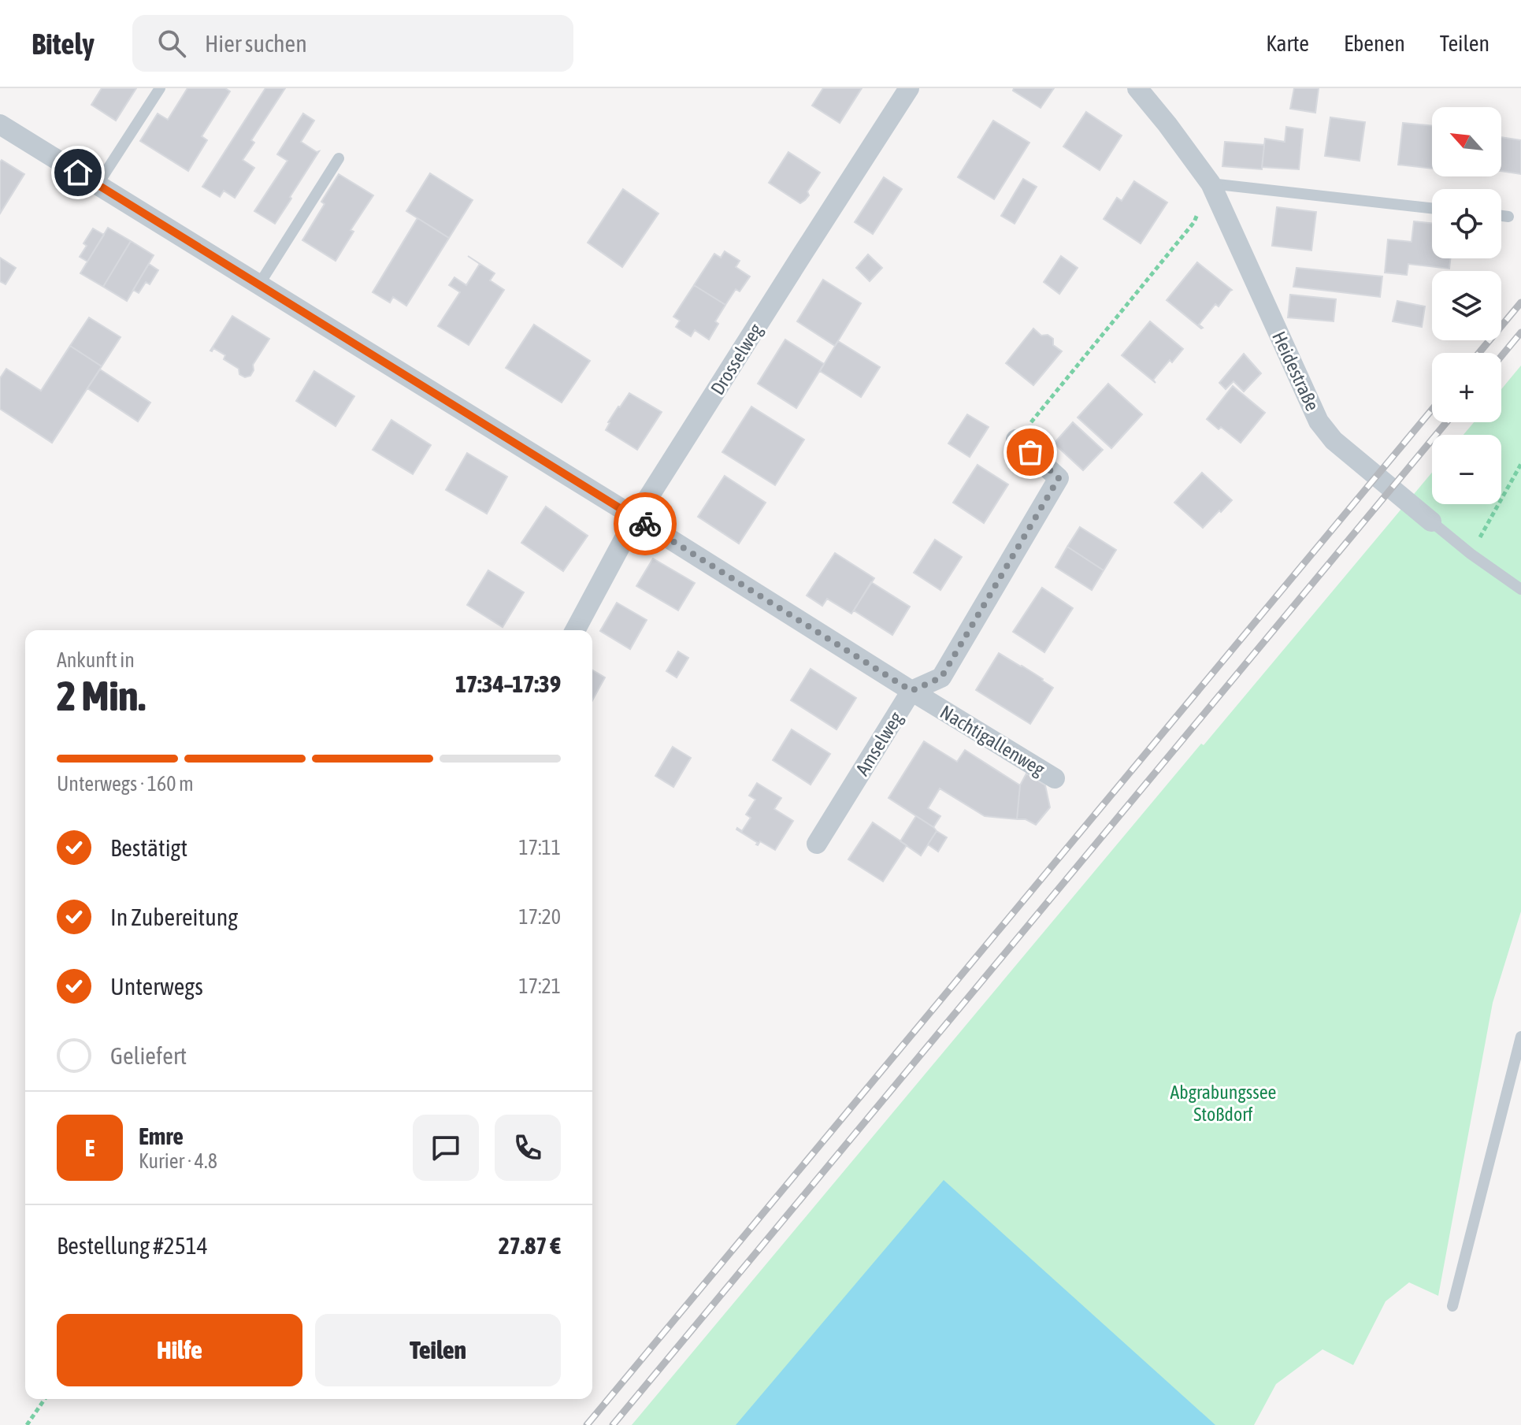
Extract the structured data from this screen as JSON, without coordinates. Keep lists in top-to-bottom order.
{
  "streets": {
    "street": [
      "Drosselweg",
      "Heidestraße",
      "Nachtigallenweg",
      "Amselweg"
    ]
  },
  "crossings": [
    ["Drosselweg", "Nachtigallenweg"],
    ["Nachtigallenweg", "Amselweg"]
  ],
  "parks": ["Abgrabungssee Stoßdorf"],
  "north": "top left",
  "page": {
    "header": "Bitely",
    "search": "Hier suchen",
    "nav": ["Karte", "Ebenen", "Teilen"],
    "map_buttons": ["+", "−"],
    "heading": ["2 Min.", "Ankunft in", "17:34–17:39"],
    "panel": [
      "Emre",
      "Kurier · 4.8",
      "Bestellung #2514",
      "27.87 €"
    ],
    "bar": "Unterwegs · 160 m",
    "list": [
      ["Bestätigt", "17:11"],
      ["In Zubereitung", "17:20"],
      ["Unterwegs", "17:21"],
      "Geliefert"
    ],
    "round": "E",
    "buttons": ["Hilfe", "Teilen"]
  }
}
